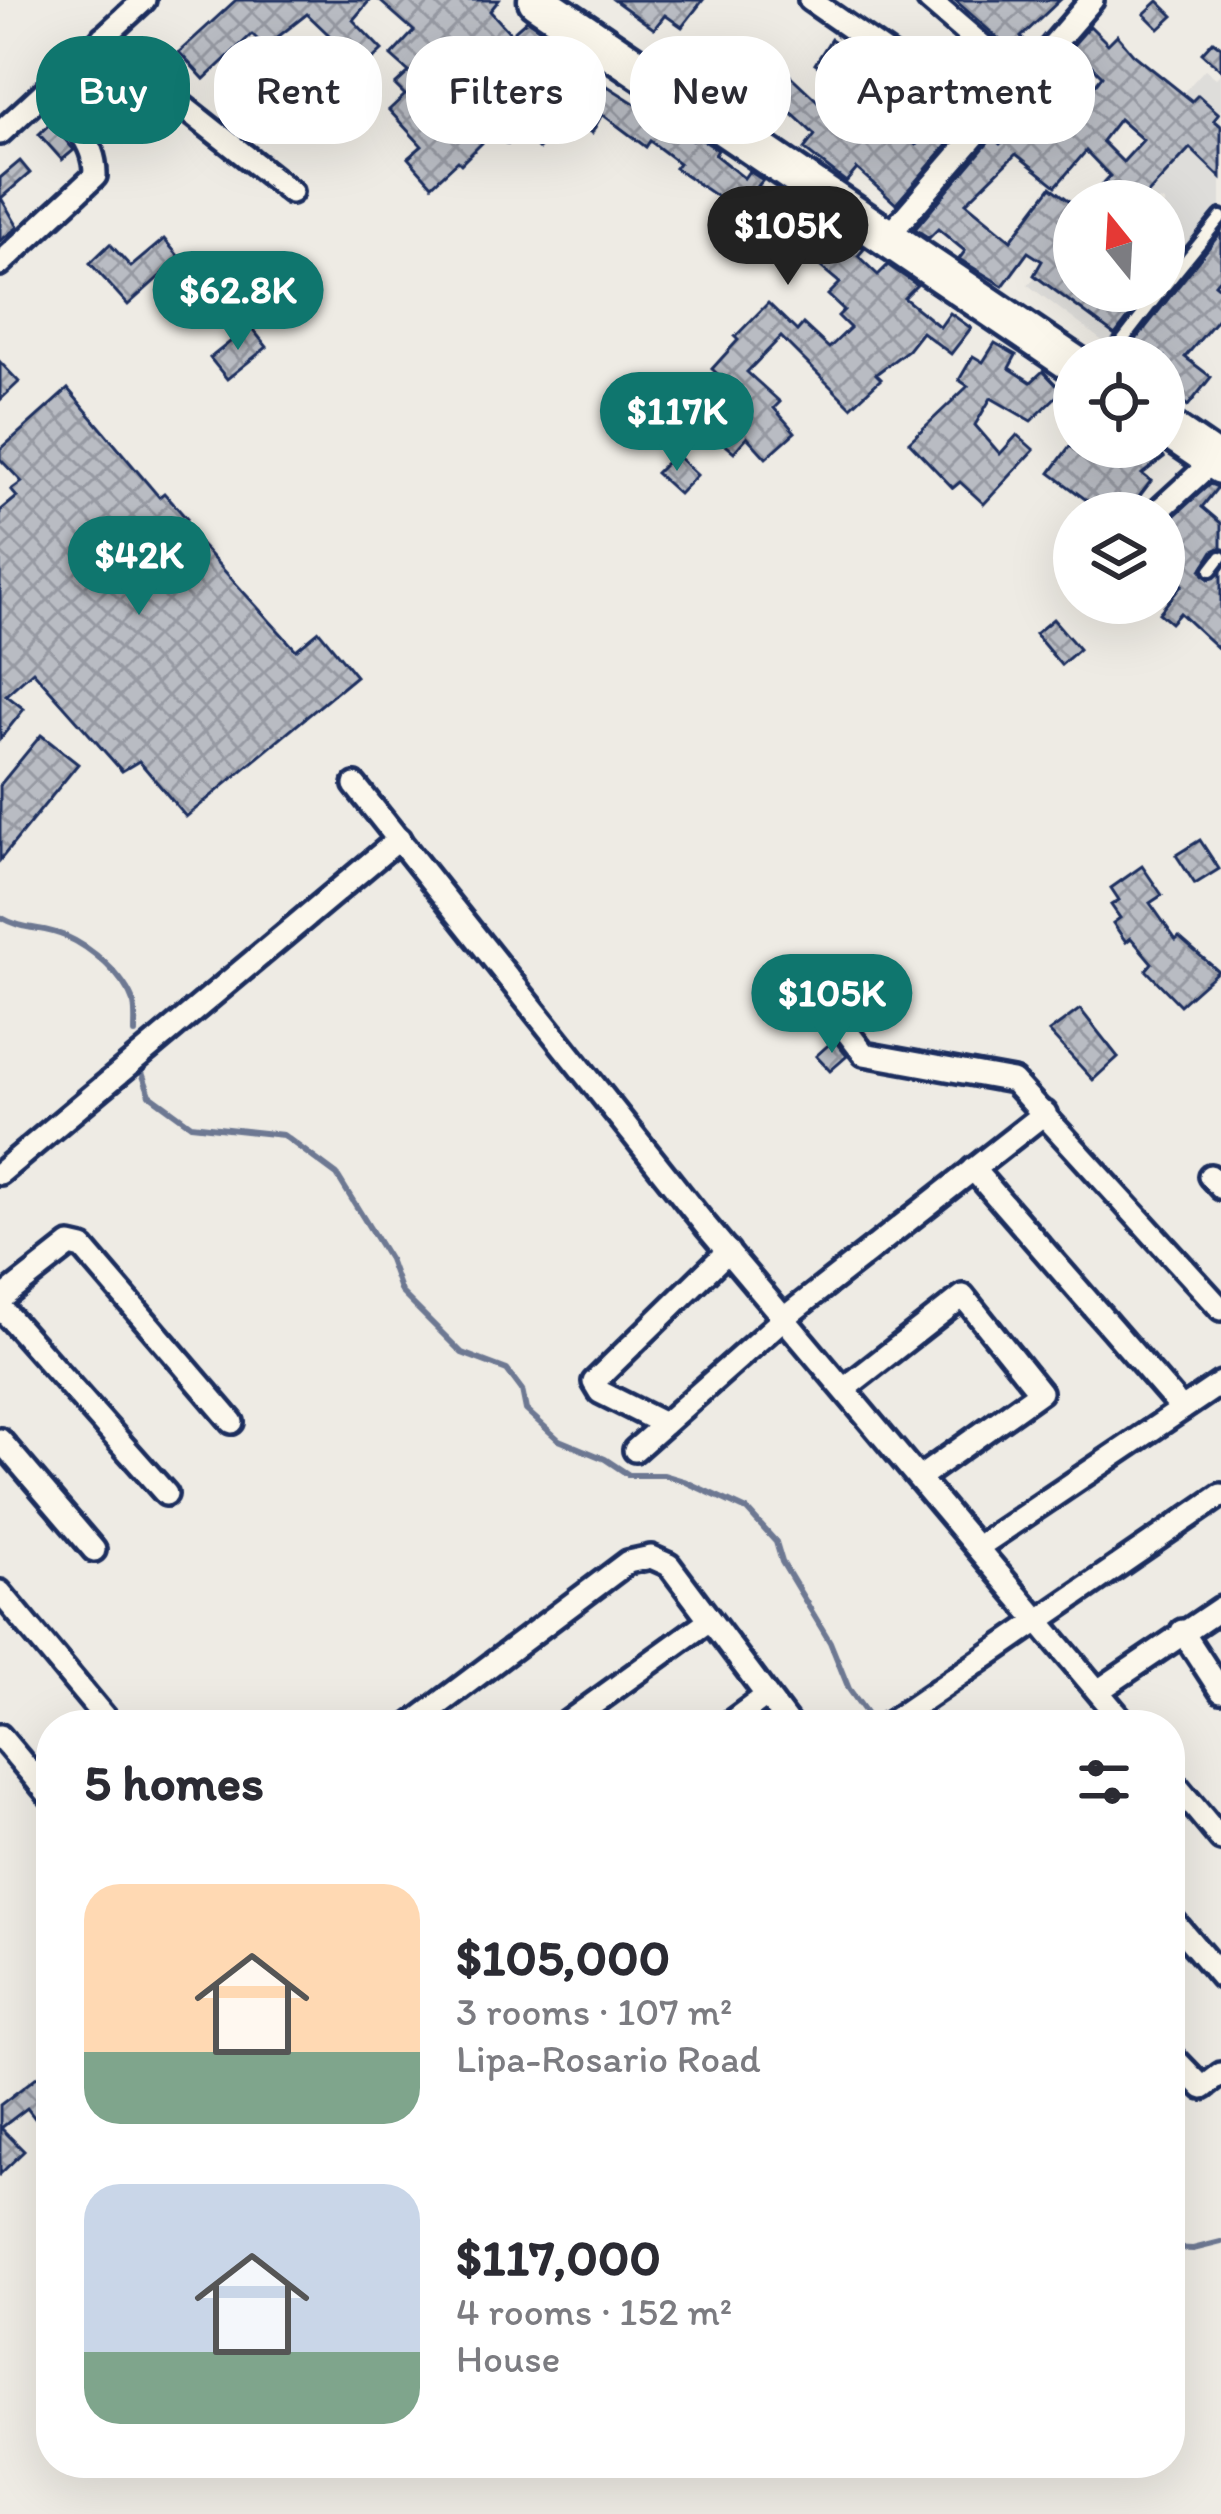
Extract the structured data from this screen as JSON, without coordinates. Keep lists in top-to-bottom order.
{
  "north": "top",
  "page": {
    "chip": [
      "Buy",
      "Rent",
      "Filters",
      "New",
      "Apartment"
    ],
    "price": [
      "$105K",
      "$62.8K",
      "$117K",
      "$42K",
      "$105K"
    ],
    "heading": "5 homes",
    "list": [
      {
        "name": "$105,000",
        "note": "3 rooms · 107 m² · Lipa-Rosario Road"
      },
      {
        "name": "$117,000",
        "note": "4 rooms · 152 m² · House"
      }
    ]
  }
}
